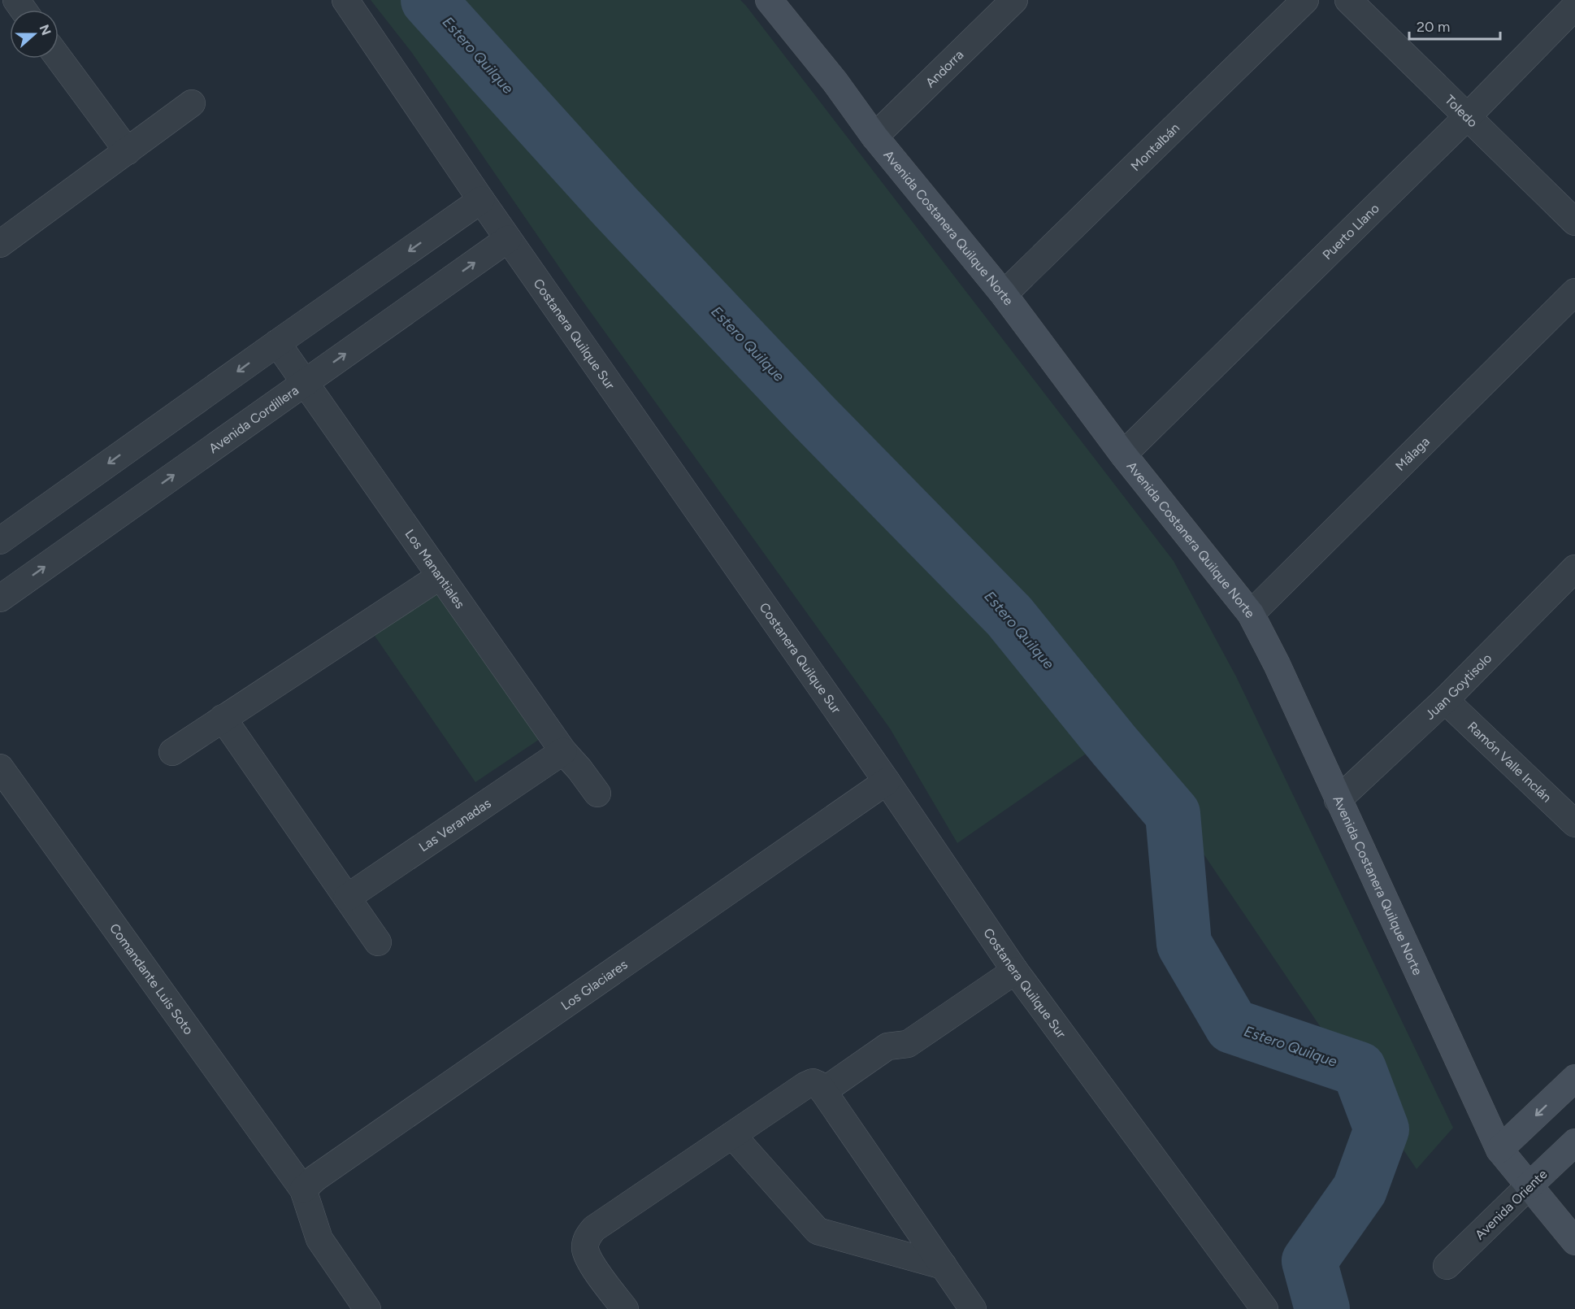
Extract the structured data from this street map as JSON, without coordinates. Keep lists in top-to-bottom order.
{
  "streets": {
    "main road": ["Avenida Costanera Quilque Norte", "Avenida Oriente"],
    "street": [
      "Andorra",
      "Toledo",
      "Montalbán",
      "Puerto Llano",
      "Costanera Quilque Sur",
      "Avenida Cordillera",
      "Málaga",
      "Los Manantiales",
      "Juan Goytisolo",
      "Ramón Valle Inclán",
      "Las Veranadas",
      "Comandante Luis Soto",
      "Los Glaciares"
    ]
  },
  "crossings": [
    ["Andorra", "Avenida Costanera Quilque Norte"],
    ["Toledo", "Puerto Llano"],
    ["Montalbán", "Avenida Costanera Quilque Norte"],
    ["Avenida Costanera Quilque Norte", "Puerto Llano"],
    ["Avenida Costanera Quilque Norte", "Málaga"],
    ["Avenida Costanera Quilque Norte", "Juan Goytisolo"],
    ["Avenida Costanera Quilque Norte", "Avenida Oriente"],
    ["Costanera Quilque Sur", "Avenida Cordillera"],
    ["Costanera Quilque Sur", "Los Glaciares"],
    ["Avenida Cordillera", "Los Manantiales"],
    ["Los Manantiales", "Las Veranadas"],
    ["Juan Goytisolo", "Ramón Valle Inclán"],
    ["Comandante Luis Soto", "Los Glaciares"]
  ],
  "water": ["Estero Quilque"],
  "scale_bar": "20 m",
  "north": "right"
}
